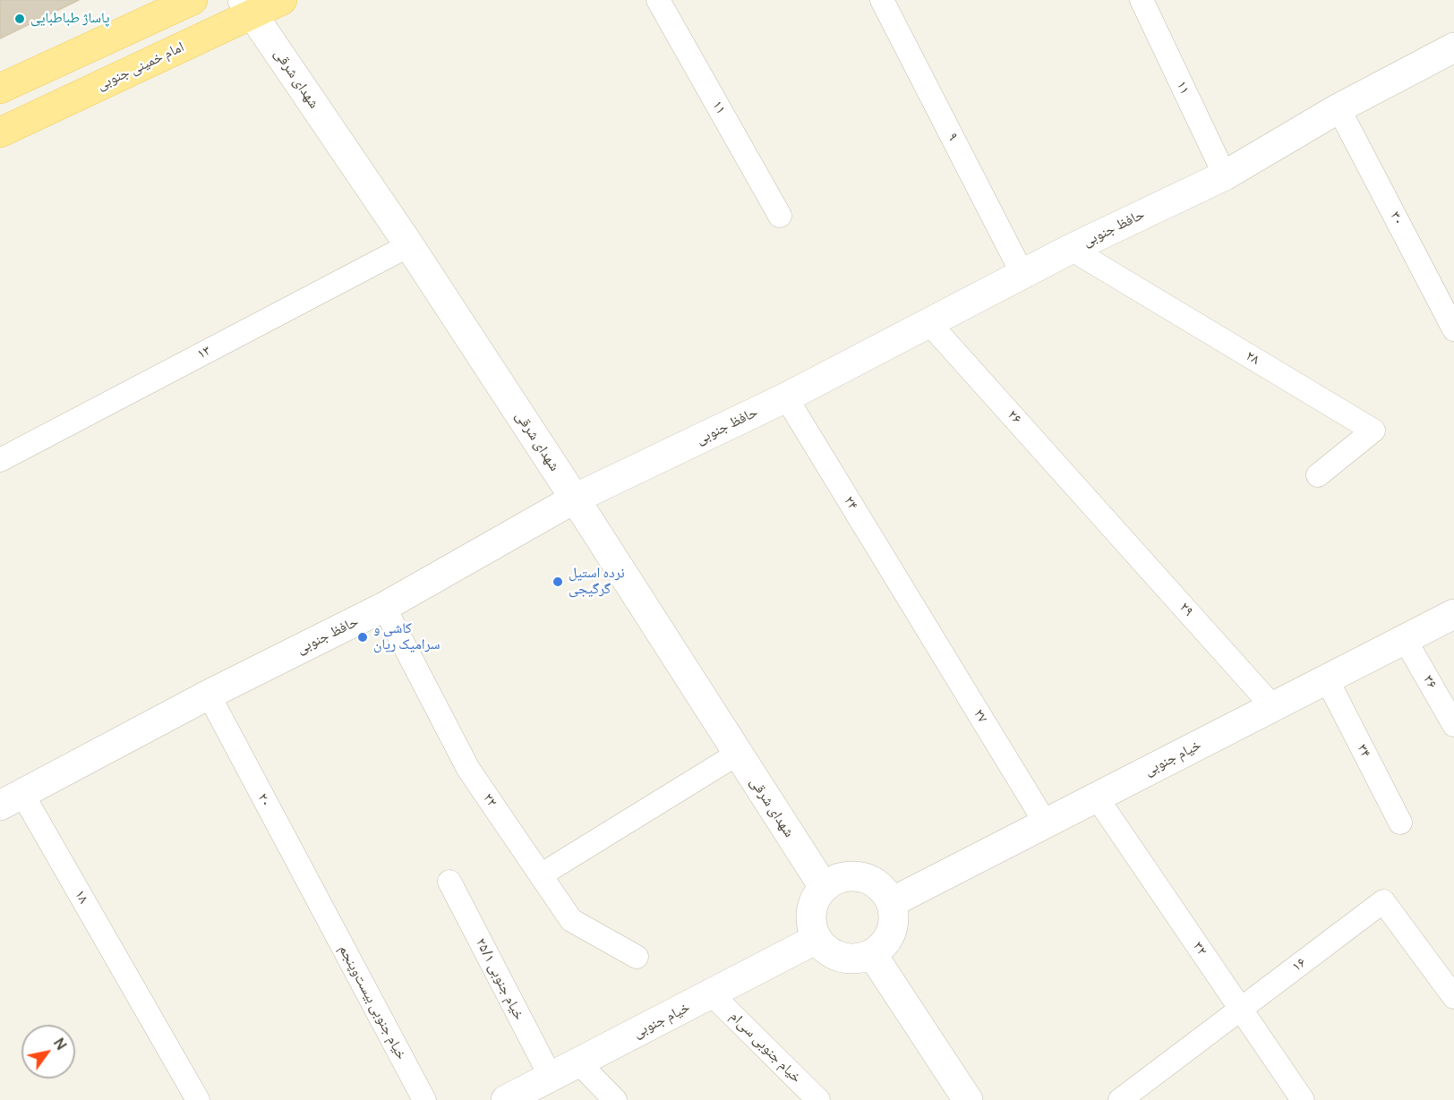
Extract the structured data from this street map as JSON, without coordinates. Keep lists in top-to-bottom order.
{
  "streets": {
    "main road": ["امام خمینی جنوبی"],
    "street": [
      "شهدای شرقی",
      "۱۱",
      "۹",
      "۳۰",
      "حافظ جنوبی",
      "۱۳",
      "۲۸",
      "۲۶",
      "۲۴",
      "۲۹",
      "۳۶",
      "۲۷",
      "۳۴",
      "خیام جنوبی",
      "۲۰",
      "۲۲",
      "۱۸",
      "۳۲",
      "۱۶",
      "خیام جنوبی ۲۵/۱",
      "خیام جنوبی بیست‌وپنجم",
      "خیام جنوبی سی‌ام"
    ]
  },
  "crossings": [
    ["امام خمینی جنوبی", "شهدای شرقی"],
    ["شهدای شرقی", "حافظ جنوبی"],
    ["شهدای شرقی", "۱۳"],
    ["شهدای شرقی", "خیام جنوبی"],
    ["۱۱", "حافظ جنوبی"],
    ["۹", "حافظ جنوبی"],
    ["۳۰", "حافظ جنوبی"],
    ["حافظ جنوبی", "۲۸"],
    ["حافظ جنوبی", "۲۶"],
    ["حافظ جنوبی", "۲۴"],
    ["حافظ جنوبی", "۲۰"],
    ["حافظ جنوبی", "۲۲"],
    ["حافظ جنوبی", "۱۸"],
    ["۲۶", "۲۹"],
    ["۲۴", "۲۷"],
    ["۲۹", "خیام جنوبی"],
    ["۳۶", "خیام جنوبی"],
    ["۲۷", "خیام جنوبی"],
    ["۳۴", "خیام جنوبی"],
    ["خیام جنوبی", "۳۲"],
    ["خیام جنوبی", "خیام جنوبی ۲۵/۱"],
    ["خیام جنوبی", "خیام جنوبی سی‌ام"],
    ["۲۰", "خیام جنوبی بیست‌وپنجم"],
    ["۳۲", "۱۶"]
  ],
  "places": ["پاساژ طباطبایی", "نرده استیل گرگیجی", "کاشی و سرامیک ریان"],
  "north": "top right"
}
